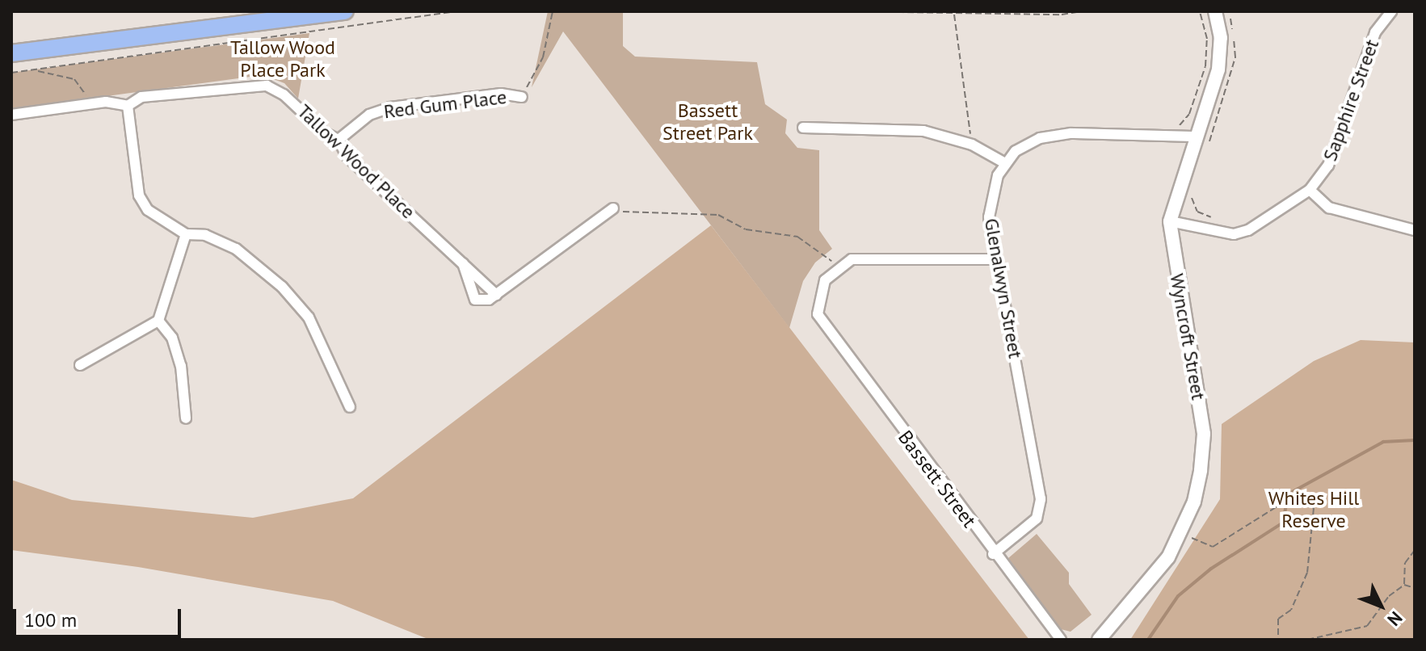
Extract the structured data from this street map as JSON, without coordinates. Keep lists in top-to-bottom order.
{
  "streets": {
    "street": [
      "Sapphire Street",
      "Red Gum Place",
      "Tallow Wood Place",
      "Glenalwyn Street",
      "Wyncroft Street",
      "Bassett Street"
    ]
  },
  "crossings": [
    ["Sapphire Street", "Wyncroft Street"],
    ["Red Gum Place", "Tallow Wood Place"],
    ["Glenalwyn Street", "Wyncroft Street"],
    ["Glenalwyn Street", "Bassett Street"]
  ],
  "parks": ["Tallow Wood Place Park", "Bassett Street Park", "Whites Hill Reserve"],
  "scale_bar": "100 m",
  "north": "bottom right"
}
